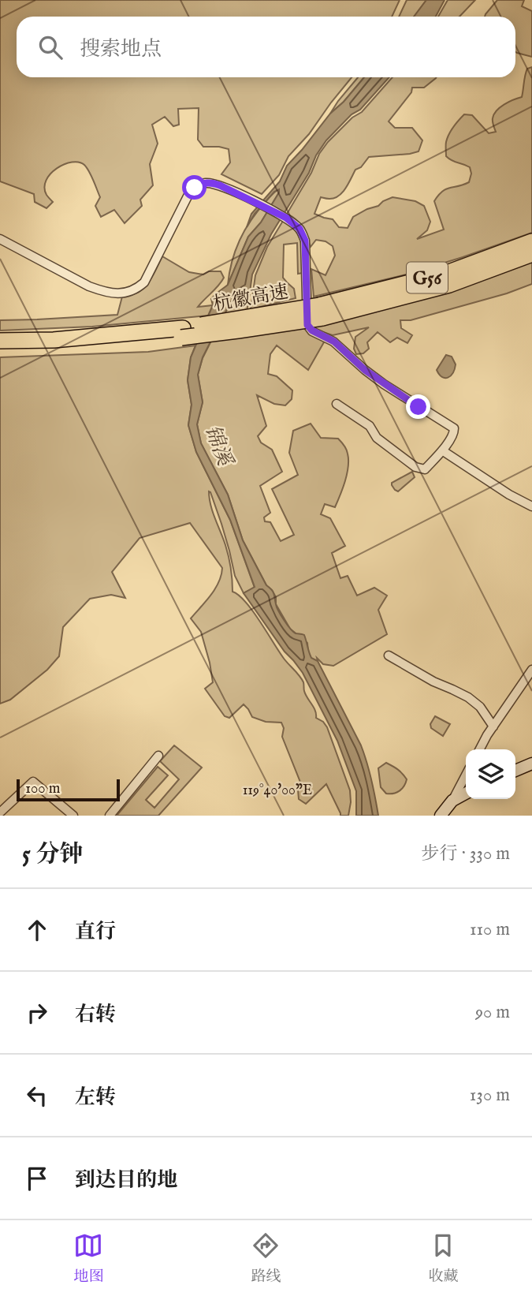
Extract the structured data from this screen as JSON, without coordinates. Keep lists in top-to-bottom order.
{
  "streets": {
    "highway": ["G56", "杭徽高速"]
  },
  "water": ["锦溪"],
  "scale_bar": "100 m",
  "page": {
    "search": "搜索地点",
    "scale": "100 m",
    "heading": ["5 分钟", "步行 · 330 m"],
    "list": [
      ["直行", "110 m"],
      ["右转", "90 m"],
      ["左转", "130 m"],
      "到达目的地"
    ],
    "nav": ["地图", "路线", "收藏"]
  },
  "coordinates": ["119°40'00\"E"]
}
